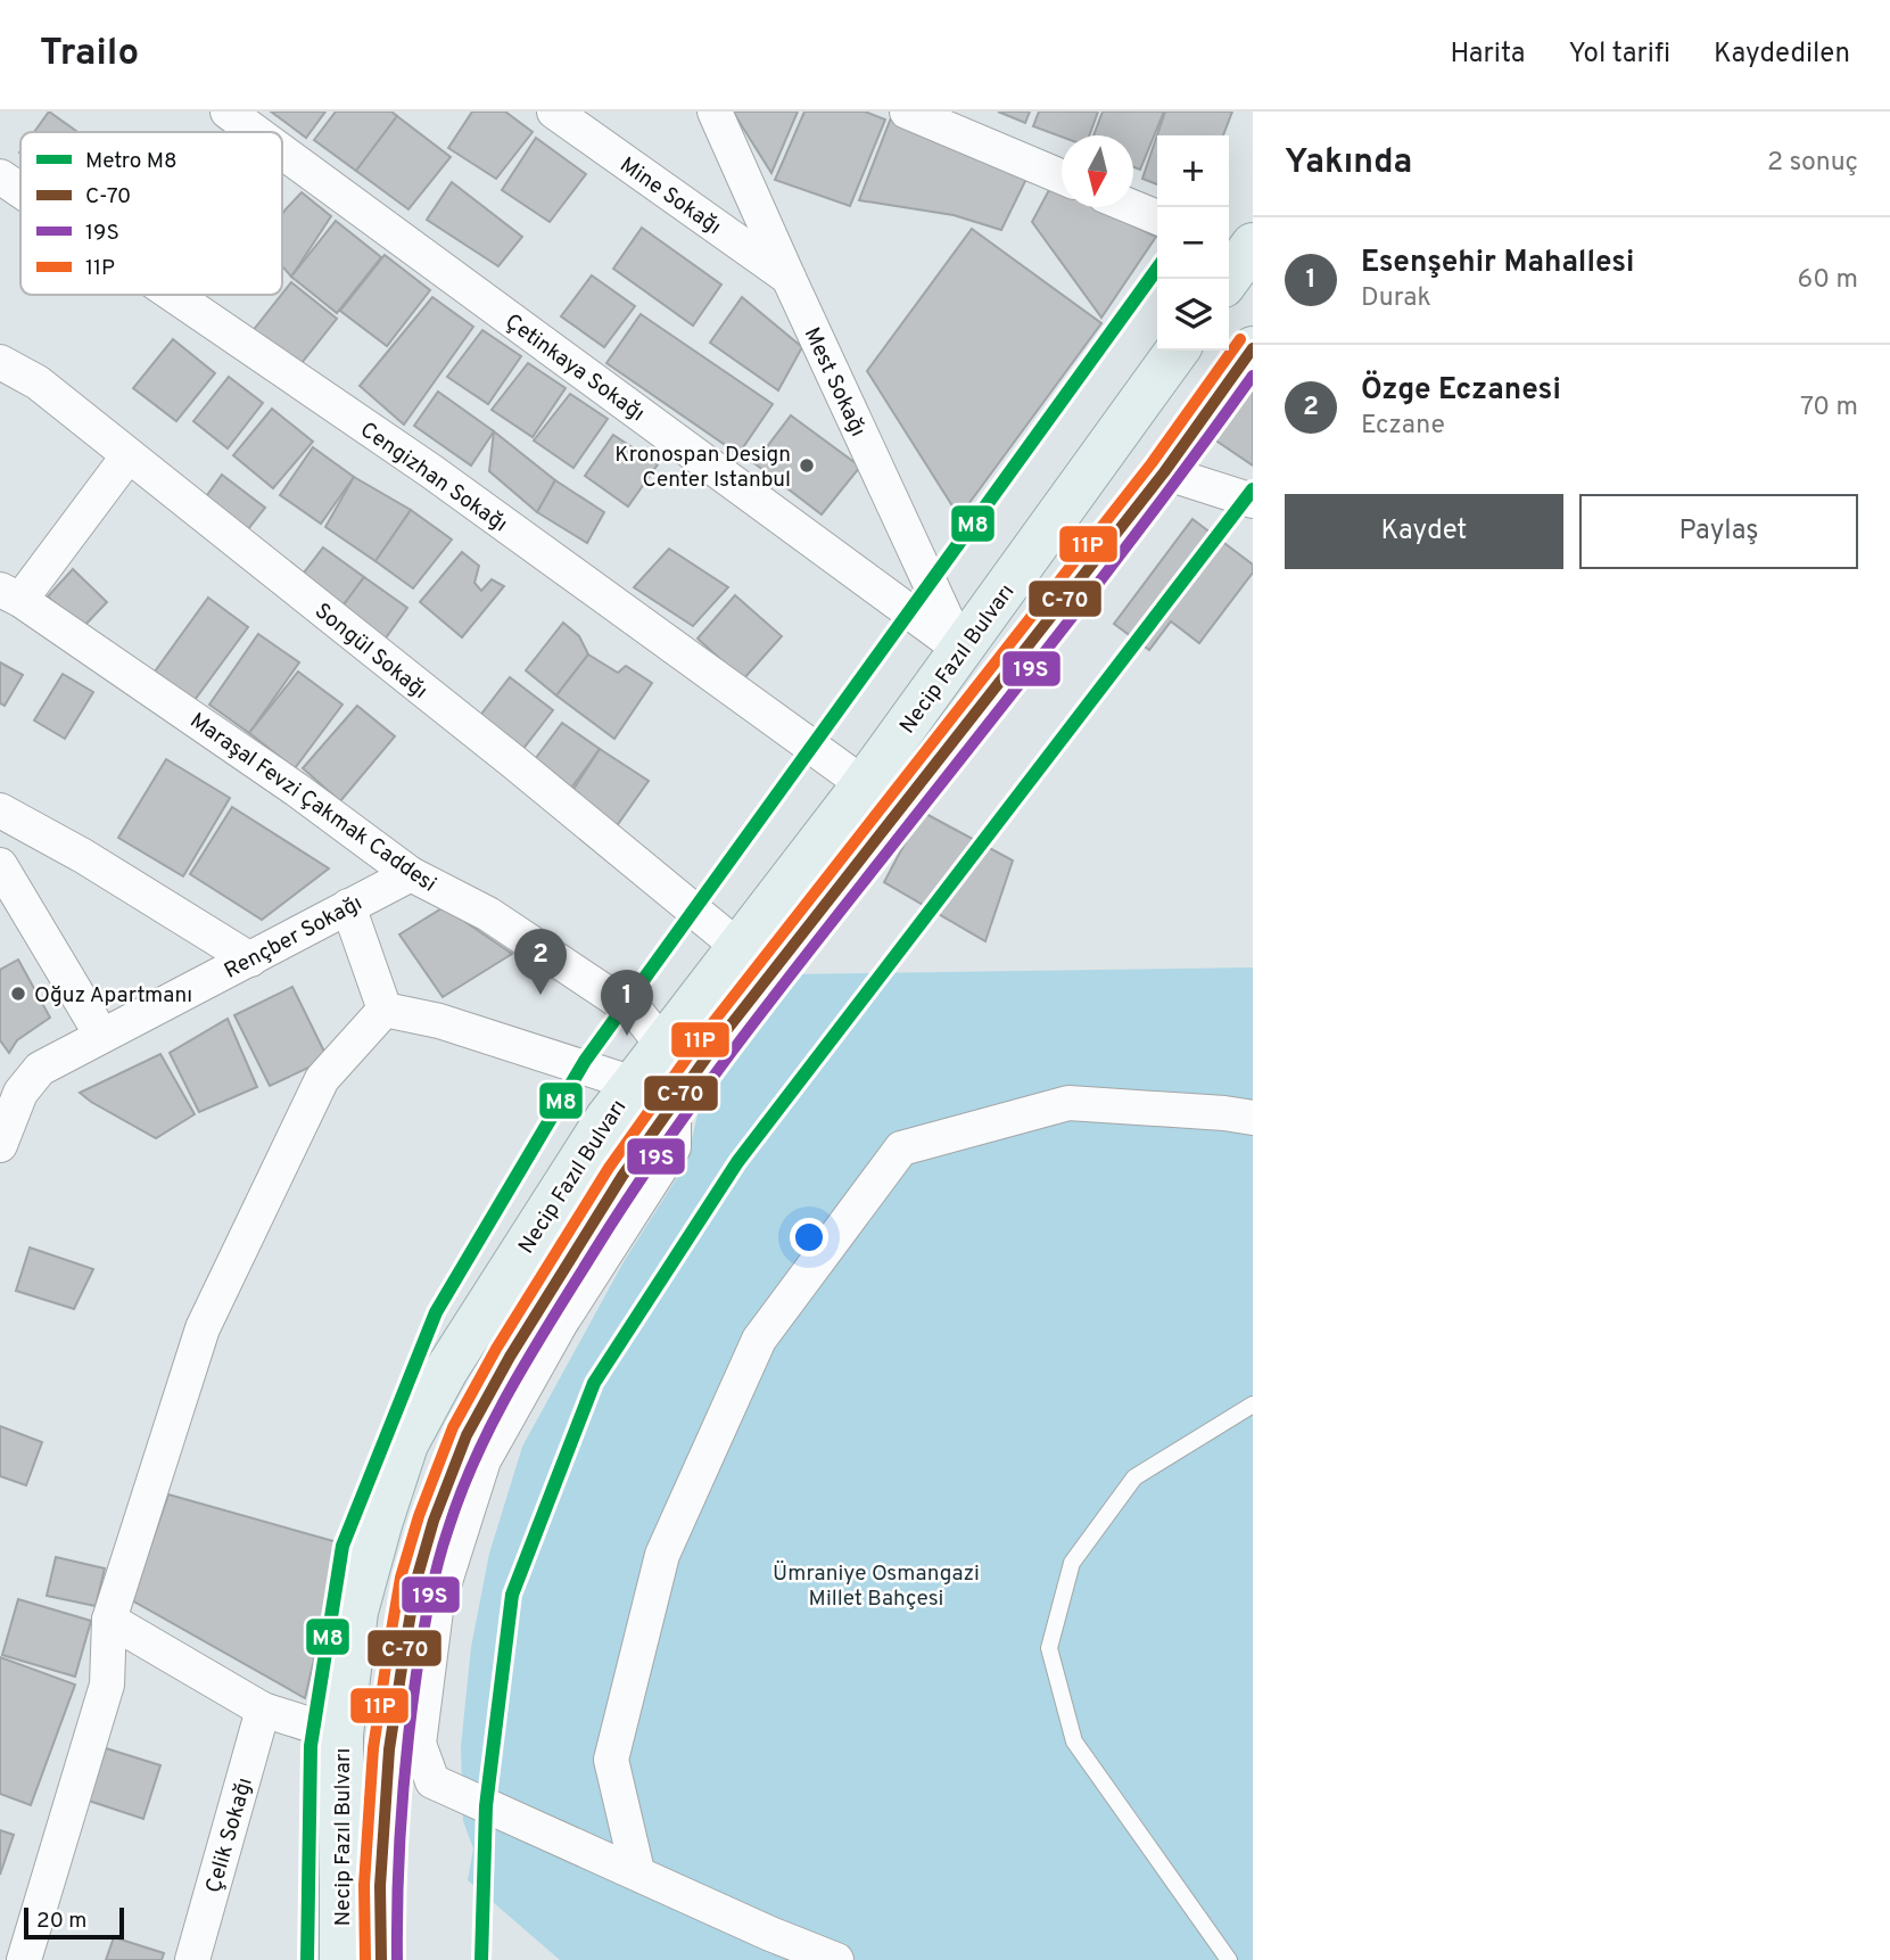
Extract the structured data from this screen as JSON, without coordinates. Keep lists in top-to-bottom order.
{
  "streets": {
    "main road": ["Necip Fazıl Bulvarı"],
    "street": [
      "Mine Sokağı",
      "Çetinkaya Sokağı",
      "Mest Sokağı",
      "Cengizhan Sokağı",
      "Songül Sokağı",
      "Maraşal Fevzi Çakmak Caddesi",
      "Rençber Sokağı",
      "Çelik Sokağı"
    ]
  },
  "crossings": [
    ["Mine Sokağı", "Mest Sokağı"],
    ["Çetinkaya Sokağı", "Mest Sokağı"],
    ["Çetinkaya Sokağı", "Necip Fazıl Bulvarı"],
    ["Mest Sokağı", "Necip Fazıl Bulvarı"],
    ["Cengizhan Sokağı", "Necip Fazıl Bulvarı"],
    ["Songül Sokağı", "Necip Fazıl Bulvarı"],
    ["Necip Fazıl Bulvarı", "Maraşal Fevzi Çakmak Caddesi"],
    ["Maraşal Fevzi Çakmak Caddesi", "Rençber Sokağı"]
  ],
  "parks": ["Ümraniye Osmangazi Millet Bahçesi"],
  "places": ["Kronospan Design Center Istanbul", "Oğuz Apartmanı"],
  "lines": [
    "metro line M8",
    "transit line 11P",
    "transit line C-70",
    "transit line 19S"
  ],
  "legend": [
    "Metro M8",
    "C-70",
    "19S",
    "11P"
  ],
  "scale_bar": "20 m",
  "north": "bottom",
  "page": {
    "header": "Trailo",
    "nav": ["Harita", "Yol tarifi", "Kaydedilen"],
    "heading": ["Yakında", "2 sonuç"],
    "map_buttons": ["+", "−"],
    "list": [
      {
        "mark": "1",
        "name": "Esenşehir Mahallesi",
        "note": "Durak",
        "value": "60 m"
      },
      {
        "mark": "2",
        "name": "Özge Eczanesi",
        "note": "Eczane",
        "value": "70 m"
      }
    ],
    "buttons": ["Kaydet", "Paylaş"],
    "pins": ["2", "1"],
    "scale": "20 m"
  }
}
